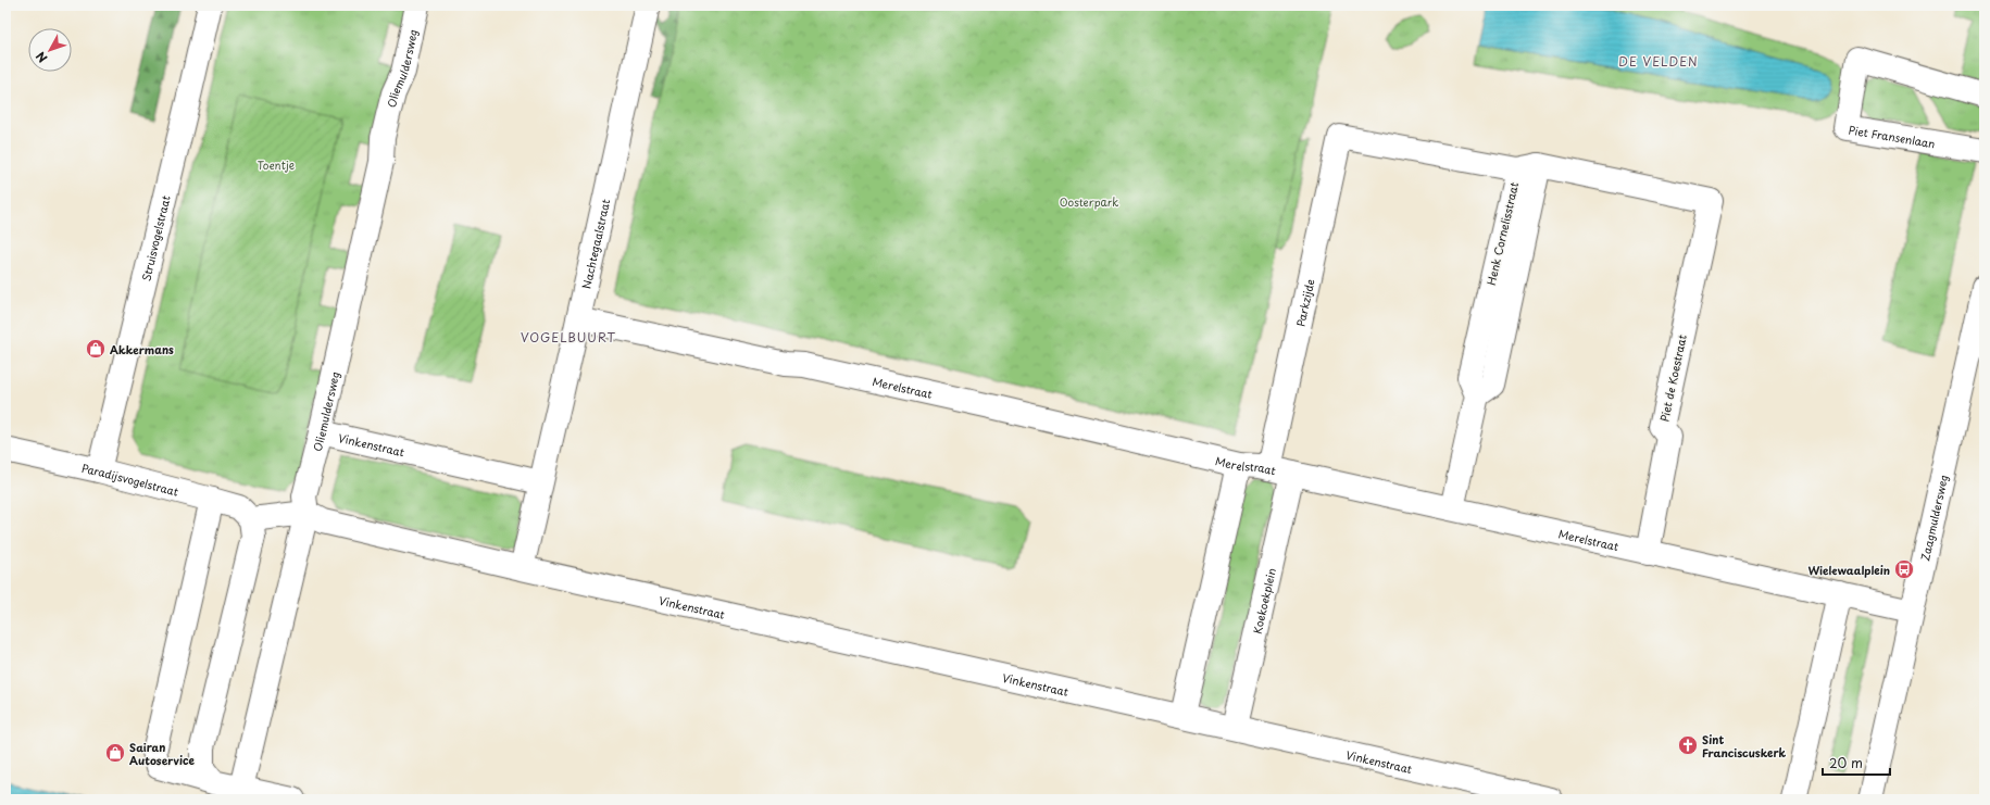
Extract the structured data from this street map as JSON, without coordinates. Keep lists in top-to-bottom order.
{
  "streets": {
    "street": [
      "Oliemuldersweg",
      "Piet Fransenlaan",
      "Henk Cornelisstraat",
      "Struisvogelstraat",
      "Nachtegaalstraat",
      "Parkzijde",
      "Piet de Koestraat",
      "Merelstraat",
      "Vinkenstraat",
      "Paradijsvogelstraat",
      "Zaagmuldersweg",
      "Koekoekplein"
    ]
  },
  "crossings": [
    ["Oliemuldersweg", "Vinkenstraat"],
    ["Henk Cornelisstraat", "Parkzijde"],
    ["Henk Cornelisstraat", "Piet de Koestraat"],
    ["Henk Cornelisstraat", "Merelstraat"],
    ["Struisvogelstraat", "Paradijsvogelstraat"],
    ["Nachtegaalstraat", "Merelstraat"],
    ["Nachtegaalstraat", "Vinkenstraat"],
    ["Parkzijde", "Merelstraat"],
    ["Piet de Koestraat", "Merelstraat"],
    ["Merelstraat", "Zaagmuldersweg"],
    ["Merelstraat", "Koekoekplein"],
    ["Vinkenstraat", "Koekoekplein"]
  ],
  "districts": ["DE VELDEN", "VOGELBUURT"],
  "parks": ["Toentje", "Oosterpark"],
  "places": {
    "shop": ["Akkermans", "Sairan Autoservice"],
    "bus stop": ["Wielewaalplein"],
    "church": ["Sint Franciscuskerk"]
  },
  "scale_bar": "20 m",
  "north": "bottom left"
}
